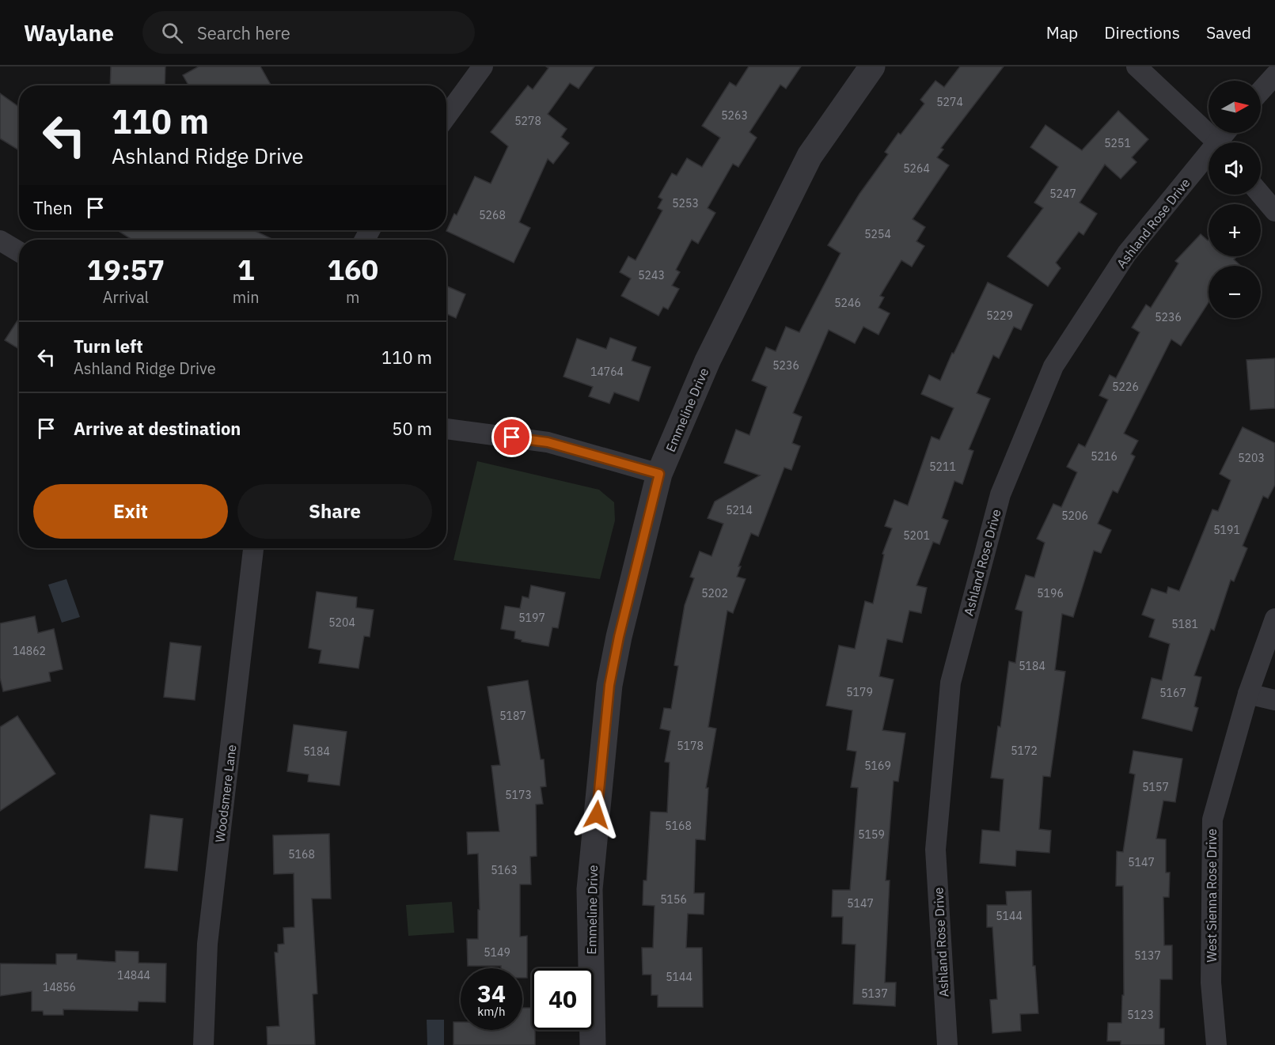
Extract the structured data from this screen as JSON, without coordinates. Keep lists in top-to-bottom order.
{
  "streets": {
    "street": [
      "Ashland Rose Drive",
      "Emmeline Drive",
      "Woodsmere Lane",
      "West Sienna Rose Drive"
    ]
  },
  "house_numbers": [
    "5274",
    "5263",
    "5278",
    "5251",
    "5264",
    "5247",
    "5253",
    "5268",
    "5254",
    "5243",
    "5246",
    "5229",
    "5236",
    "5236",
    "14764",
    "5226",
    "5216",
    "5203",
    "5211",
    "5214",
    "5206",
    "5191",
    "5201",
    "5202",
    "5196",
    "5197",
    "5204",
    "5181",
    "14862",
    "5184",
    "5179",
    "5167",
    "5187",
    "5178",
    "5172",
    "5184",
    "5169",
    "5157",
    "5173",
    "5168",
    "5159",
    "5168",
    "5147",
    "5163",
    "5156",
    "5147",
    "5144",
    "5149",
    "5137",
    "14844",
    "5144",
    "14856",
    "5137",
    "5123"
  ],
  "north": "right",
  "page": {
    "header": "Waylane",
    "search": "Search here",
    "nav": ["Map", "Directions", "Saved"],
    "map_buttons": ["+", "−"],
    "turn": ["110 m", "Ashland Ridge Drive"],
    "then": "Then",
    "eta": [
      "19:57",
      "Arrival",
      "1",
      "min",
      "160",
      "m"
    ],
    "list": [
      {
        "name": "Turn left",
        "note": "Ashland Ridge Drive",
        "value": "110 m"
      },
      {
        "name": "Arrive at destination",
        "value": "50 m"
      }
    ],
    "buttons": ["Exit", "Share"],
    "speed": "34 km/h",
    "limit": "40"
  }
}
